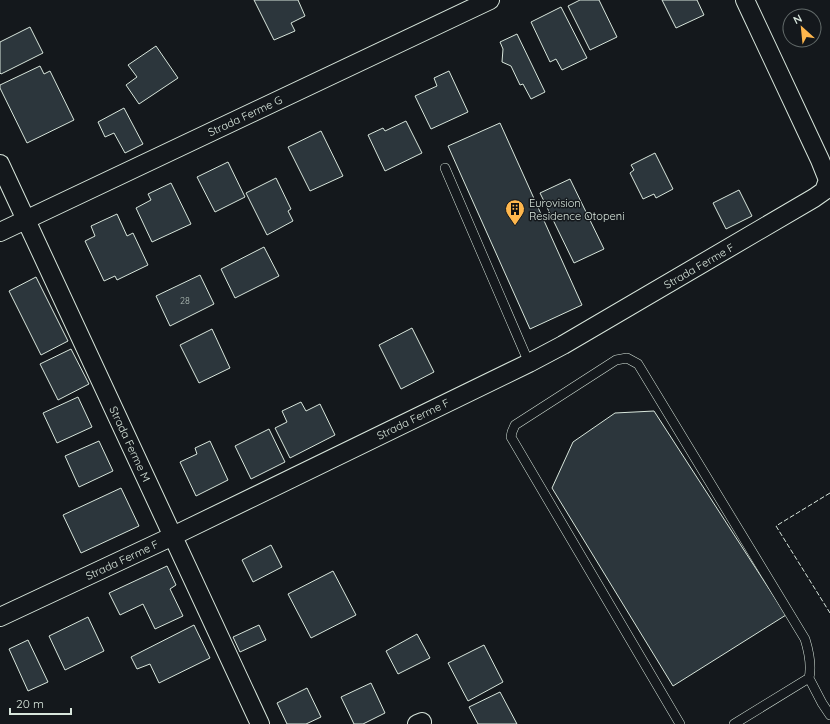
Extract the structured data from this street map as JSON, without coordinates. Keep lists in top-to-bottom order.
{
  "streets": {
    "street": ["Strada Ferme G", "Strada Ferme F", "Strada Ferme M"]
  },
  "crossings": [
    ["Strada Ferme G", "Strada Ferme M"],
    ["Strada Ferme F", "Strada Ferme M"]
  ],
  "places": {
    "building": ["Eurovision Residence Otopeni"]
  },
  "house_numbers": ["28"],
  "scale_bar": "20 m",
  "north": "top left"
}
